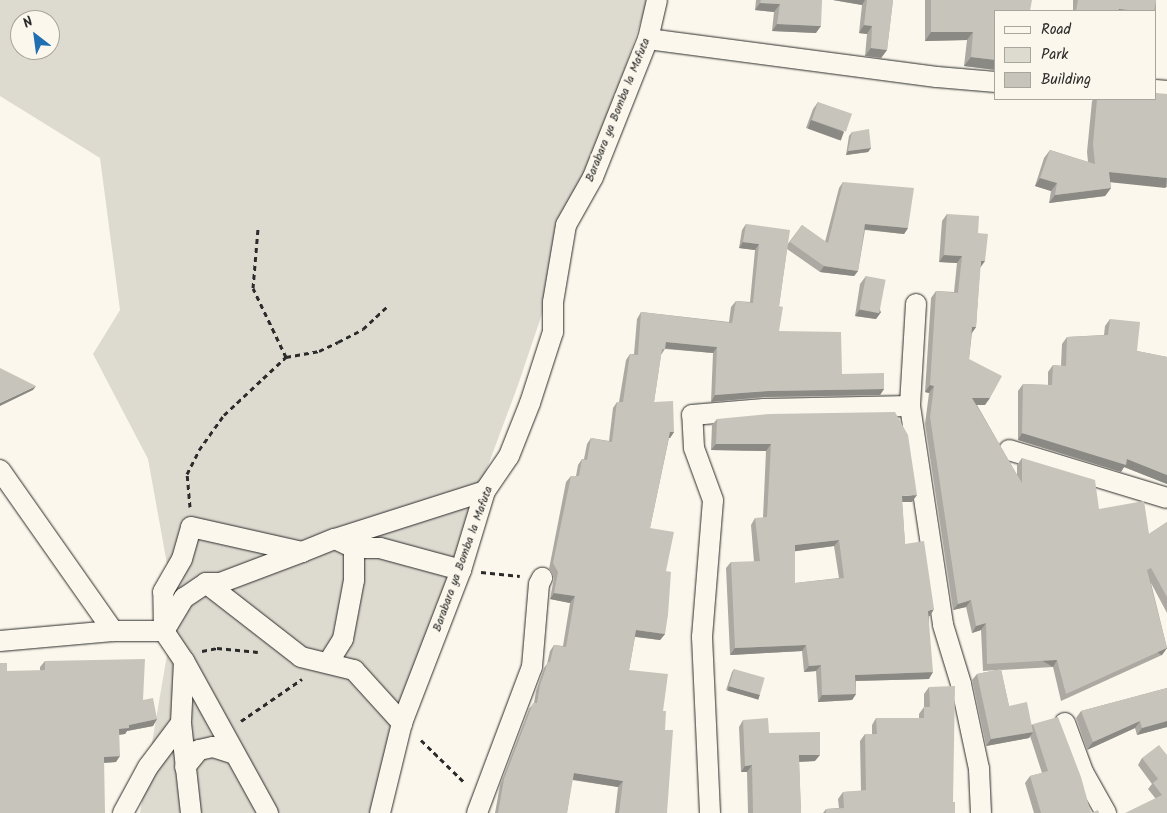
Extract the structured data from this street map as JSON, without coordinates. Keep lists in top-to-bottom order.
{
  "streets": {
    "street": ["Barabara ya Bomba la Mafuta"]
  },
  "legend": ["Road", "Park", "Building"],
  "north": "top left"
}
